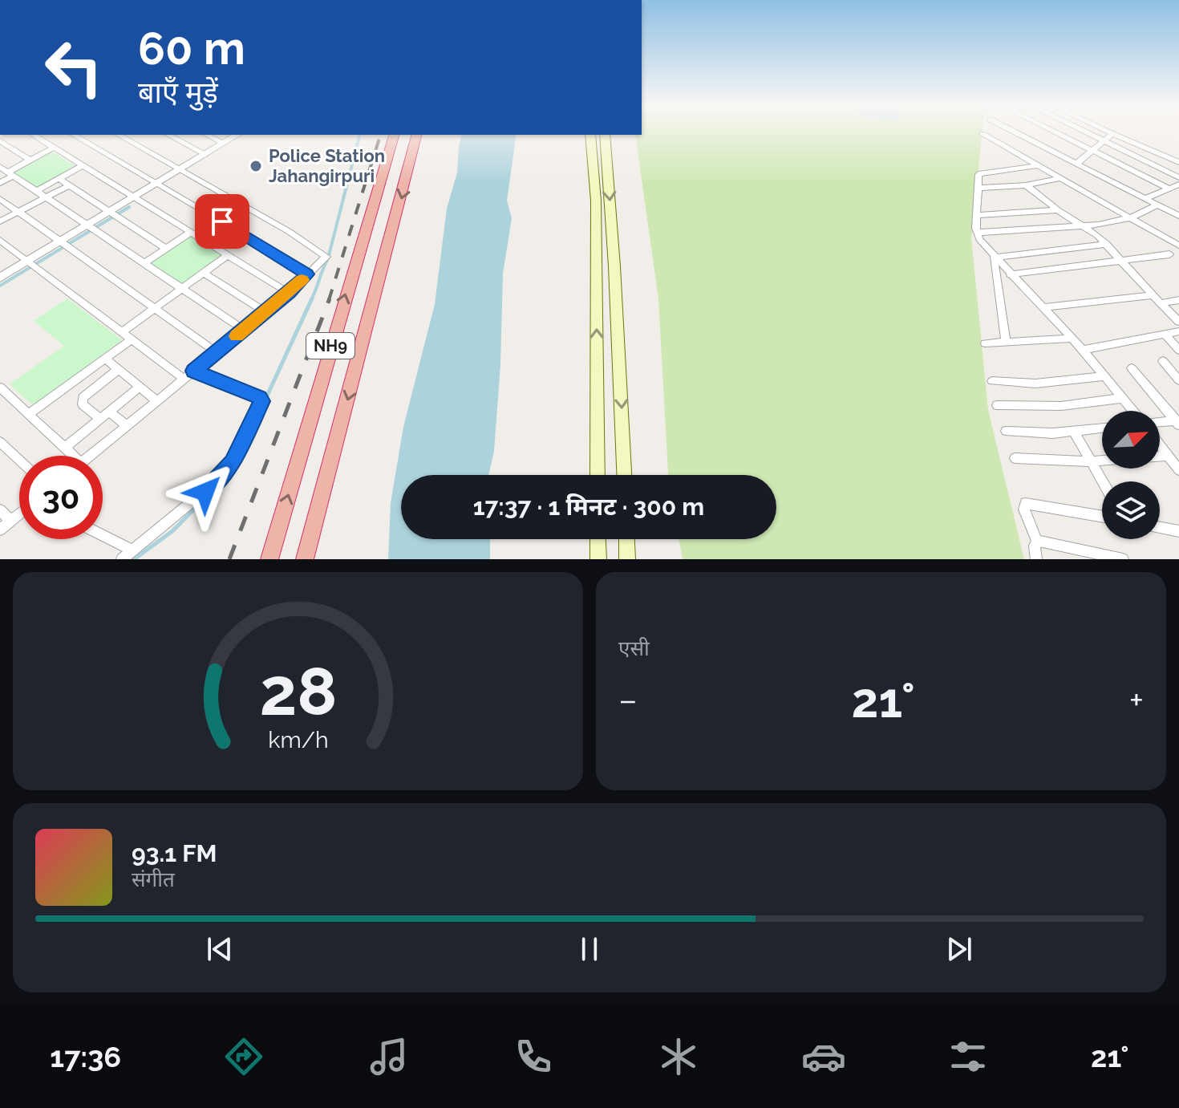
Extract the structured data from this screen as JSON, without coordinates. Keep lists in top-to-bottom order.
{
  "streets": {
    "highway": ["NH9"]
  },
  "places": ["Police Station Jahangirpuri"],
  "north": "top right",
  "page": {
    "turn": ["60 m", "बाएँ मुड़ें"],
    "limit": "30",
    "trip": "17:37 · 1 मिनट · 300 m",
    "tile": "एसी",
    "heat": ["−", "21°", "+"],
    "song": ["93.1 FM", "संगीत"],
    "tabs": ["17:36", "21°"],
    "gauge": ["28", "km/h"]
  }
}
